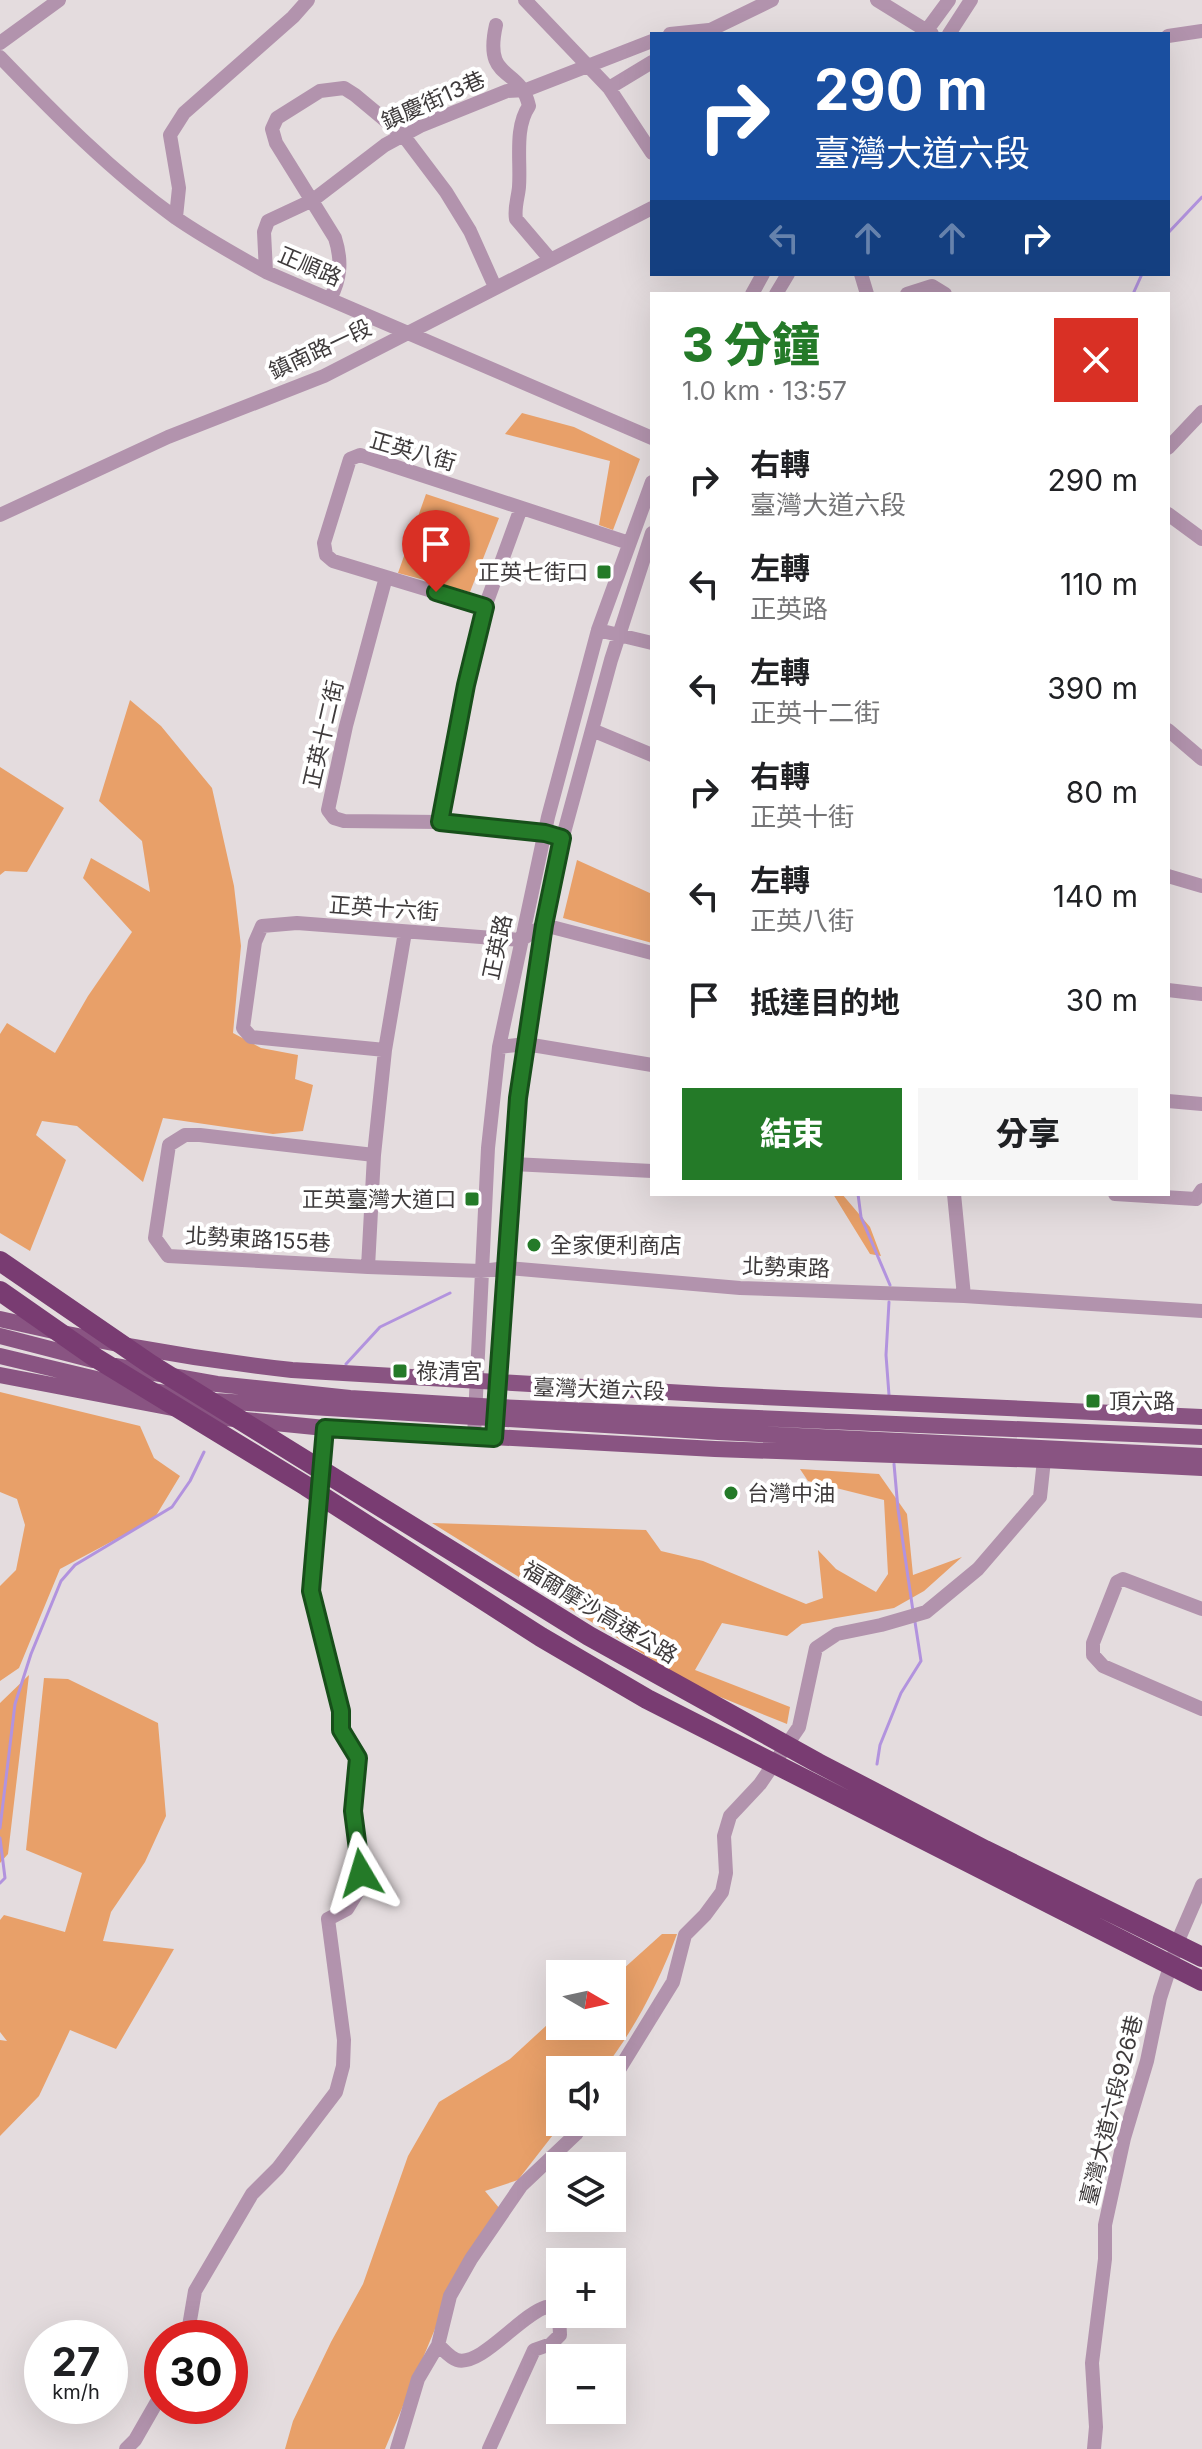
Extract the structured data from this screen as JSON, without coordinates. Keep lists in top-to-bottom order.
{
  "streets": {
    "highway": ["福爾摩沙高速公路"],
    "main road": ["臺灣大道六段"],
    "street": [
      "鎮慶街13巷",
      "正順路",
      "鎮南路一段",
      "正英八街",
      "正英十二街",
      "正英十六街",
      "正英路",
      "北勢東路155巷",
      "北勢東路",
      "臺灣大道六段926巷"
    ]
  },
  "crossings": [
    ["鎮慶街13巷", "正順路"],
    ["正順路", "鎮南路一段"],
    ["正英八街", "正英十二街"],
    ["正英八街", "正英路"],
    ["正英十二街", "正英路"],
    ["正英十六街", "正英路"],
    ["正英路", "北勢東路"],
    ["正英路", "臺灣大道六段"],
    ["北勢東路155巷", "北勢東路"]
  ],
  "places": {
    "transit": [
      "正英七街口",
      "正英臺灣大道口",
      "祿清宮",
      "頂六路"
    ],
    "other": ["全家便利商店", "台灣中油"]
  },
  "north": "right",
  "page": {
    "turn": ["290 m", "臺灣大道六段"],
    "heading": ["3 分鐘", "1.0 km · 13:57"],
    "list": [
      {
        "name": "右轉",
        "note": "臺灣大道六段",
        "value": "290 m"
      },
      {
        "name": "左轉",
        "note": "正英路",
        "value": "110 m"
      },
      {
        "name": "左轉",
        "note": "正英十二街",
        "value": "390 m"
      },
      {
        "name": "右轉",
        "note": "正英十街",
        "value": "80 m"
      },
      {
        "name": "左轉",
        "note": "正英八街",
        "value": "140 m"
      },
      {
        "name": "抵達目的地",
        "value": "30 m"
      }
    ],
    "buttons": ["結束", "分享"],
    "map_buttons": ["+", "−"],
    "speed": "27 km/h",
    "limit": "30"
  }
}
